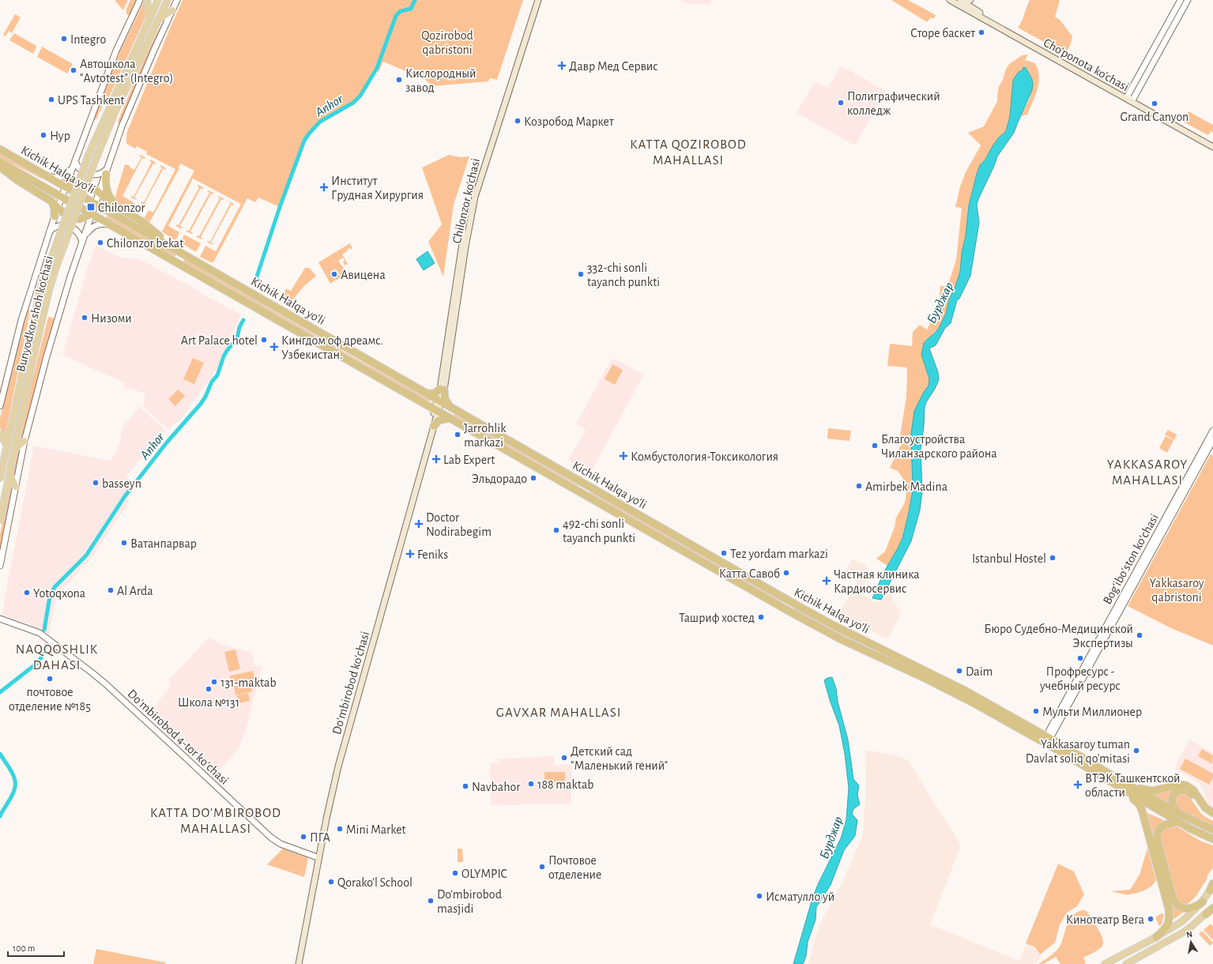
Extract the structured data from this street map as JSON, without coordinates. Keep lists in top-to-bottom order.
{
  "streets": {
    "highway": ["Kichik Halqa yo'li"],
    "main road": [
      "Cho'ponota ko'chasi",
      "Chilonzor ko'chasi",
      "Bunyodkor shoh ko'chasi",
      "Doʻmbirobod koʻchasi"
    ],
    "street": ["Bogʻiboʻston koʻchasi", "Doʻmbirobod 4-tor koʻchasi"]
  },
  "crossings": [
    ["Kichik Halqa yo'li", "Chilonzor ko'chasi"],
    ["Kichik Halqa yo'li", "Bogʻiboʻston koʻchasi"],
    ["Kichik Halqa yo'li", "Doʻmbirobod koʻchasi"],
    ["Chilonzor ko'chasi", "Doʻmbirobod koʻchasi"],
    ["Doʻmbirobod koʻchasi", "Doʻmbirobod 4-tor koʻchasi"]
  ],
  "districts": [
    "KATTA QOZIROBOD MAHALLASI",
    "YAKKASAROY MAHALLASI",
    "NAQQOSHLIK DAHASI",
    "GAVXAR MAHALLASI",
    "KATTA DO'MBIROBOD MAHALLASI"
  ],
  "water": ["Anhor", "Бурджар"],
  "parks": ["Qozirobod qabristoni", "Yakkasaroy qabristoni"],
  "places": {
    "other": [
      "Сторе баскет",
      "Integro",
      "Автошкола \"Avtotest\" (Integro)",
      "Кислородный завод",
      "UPS Tashkent",
      "Полиграфический колледж",
      "Grand Canyon",
      "Козробод Маркет",
      "Нур",
      "Chilonzor bekat",
      "Авицена",
      "332-chi sonli tayanch punkti",
      "Низоми",
      "Art Palace hotel",
      "Jarrohlik markazi",
      "Благоустройства Чиланзарского района",
      "Эльдорадо",
      "basseyn",
      "Amirbek Madina",
      "492-chi sonli tayanch punkti",
      "Ватанпарвар",
      "Tez yordam markazi",
      "Istanbul Hostel",
      "Катта Савоб",
      "Al Arda",
      "Yotoqxona",
      "Ташриф хостед",
      "Бюро Судебно-Медицинской Экспертизы",
      "Профресурс - учебный ресурс",
      "Daim",
      "почтовое отделение №185",
      "131-maktab",
      "Школа №131",
      "Мульти Миллионер",
      "Yakkasaroy tuman Davlat soliq qo'mitasi",
      "Детский сад \"Маленький гений\"",
      "188 maktab",
      "Navbahor",
      "Mini Market",
      "ПГА",
      "Почтовое отделение",
      "OLYMPIC",
      "Qorako'l School",
      "Исматулло уй",
      "Do‘mbirobod masjidi",
      "Кинотеатр Вега"
    ],
    "health": [
      "Давр Мед Сервис",
      "Институт Грудная Хирургия",
      "Кингдом оф дреамс. Узбекистан.",
      "Комбустология-Токсикология",
      "Lab Expert",
      "Doctor Nodirabegim",
      "Feniks",
      "Частная клиника Кардиосервис",
      "ВТЭК Ташкентской области"
    ],
    "transit": ["Chilonzor"]
  },
  "scale_bar": "100 m",
  "north": "top"
}
